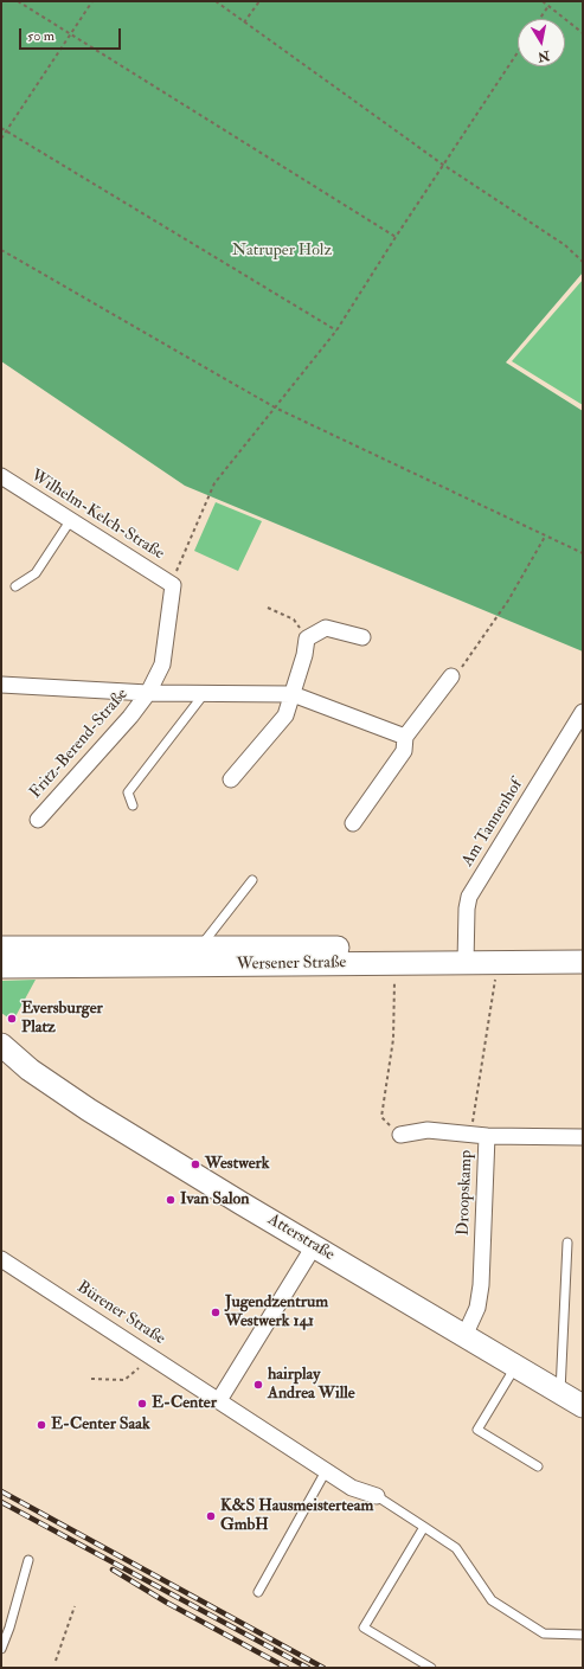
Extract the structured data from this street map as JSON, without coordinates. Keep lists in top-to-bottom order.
{
  "streets": {
    "main road": ["Wersener Straße", "Atterstraße"],
    "street": [
      "Wilhelm-Kelch-Straße",
      "Fritz-Berend-Straße",
      "Am Tannenhof",
      "Droopskamp",
      "Bürener Straße"
    ]
  },
  "crossings": [
    ["Am Tannenhof", "Wersener Straße"],
    ["Droopskamp", "Atterstraße"]
  ],
  "parks": ["Natruper Holz"],
  "places": [
    "Eversburger Platz",
    "Westwerk",
    "Ivan Salon",
    "Jugendzentrum Westwerk 141",
    "hairplay Andrea Wille",
    "E-Center",
    "E-Center Saak",
    "K&S Hausmeisterteam GmbH"
  ],
  "scale_bar": "50 m",
  "north": "bottom"
}
